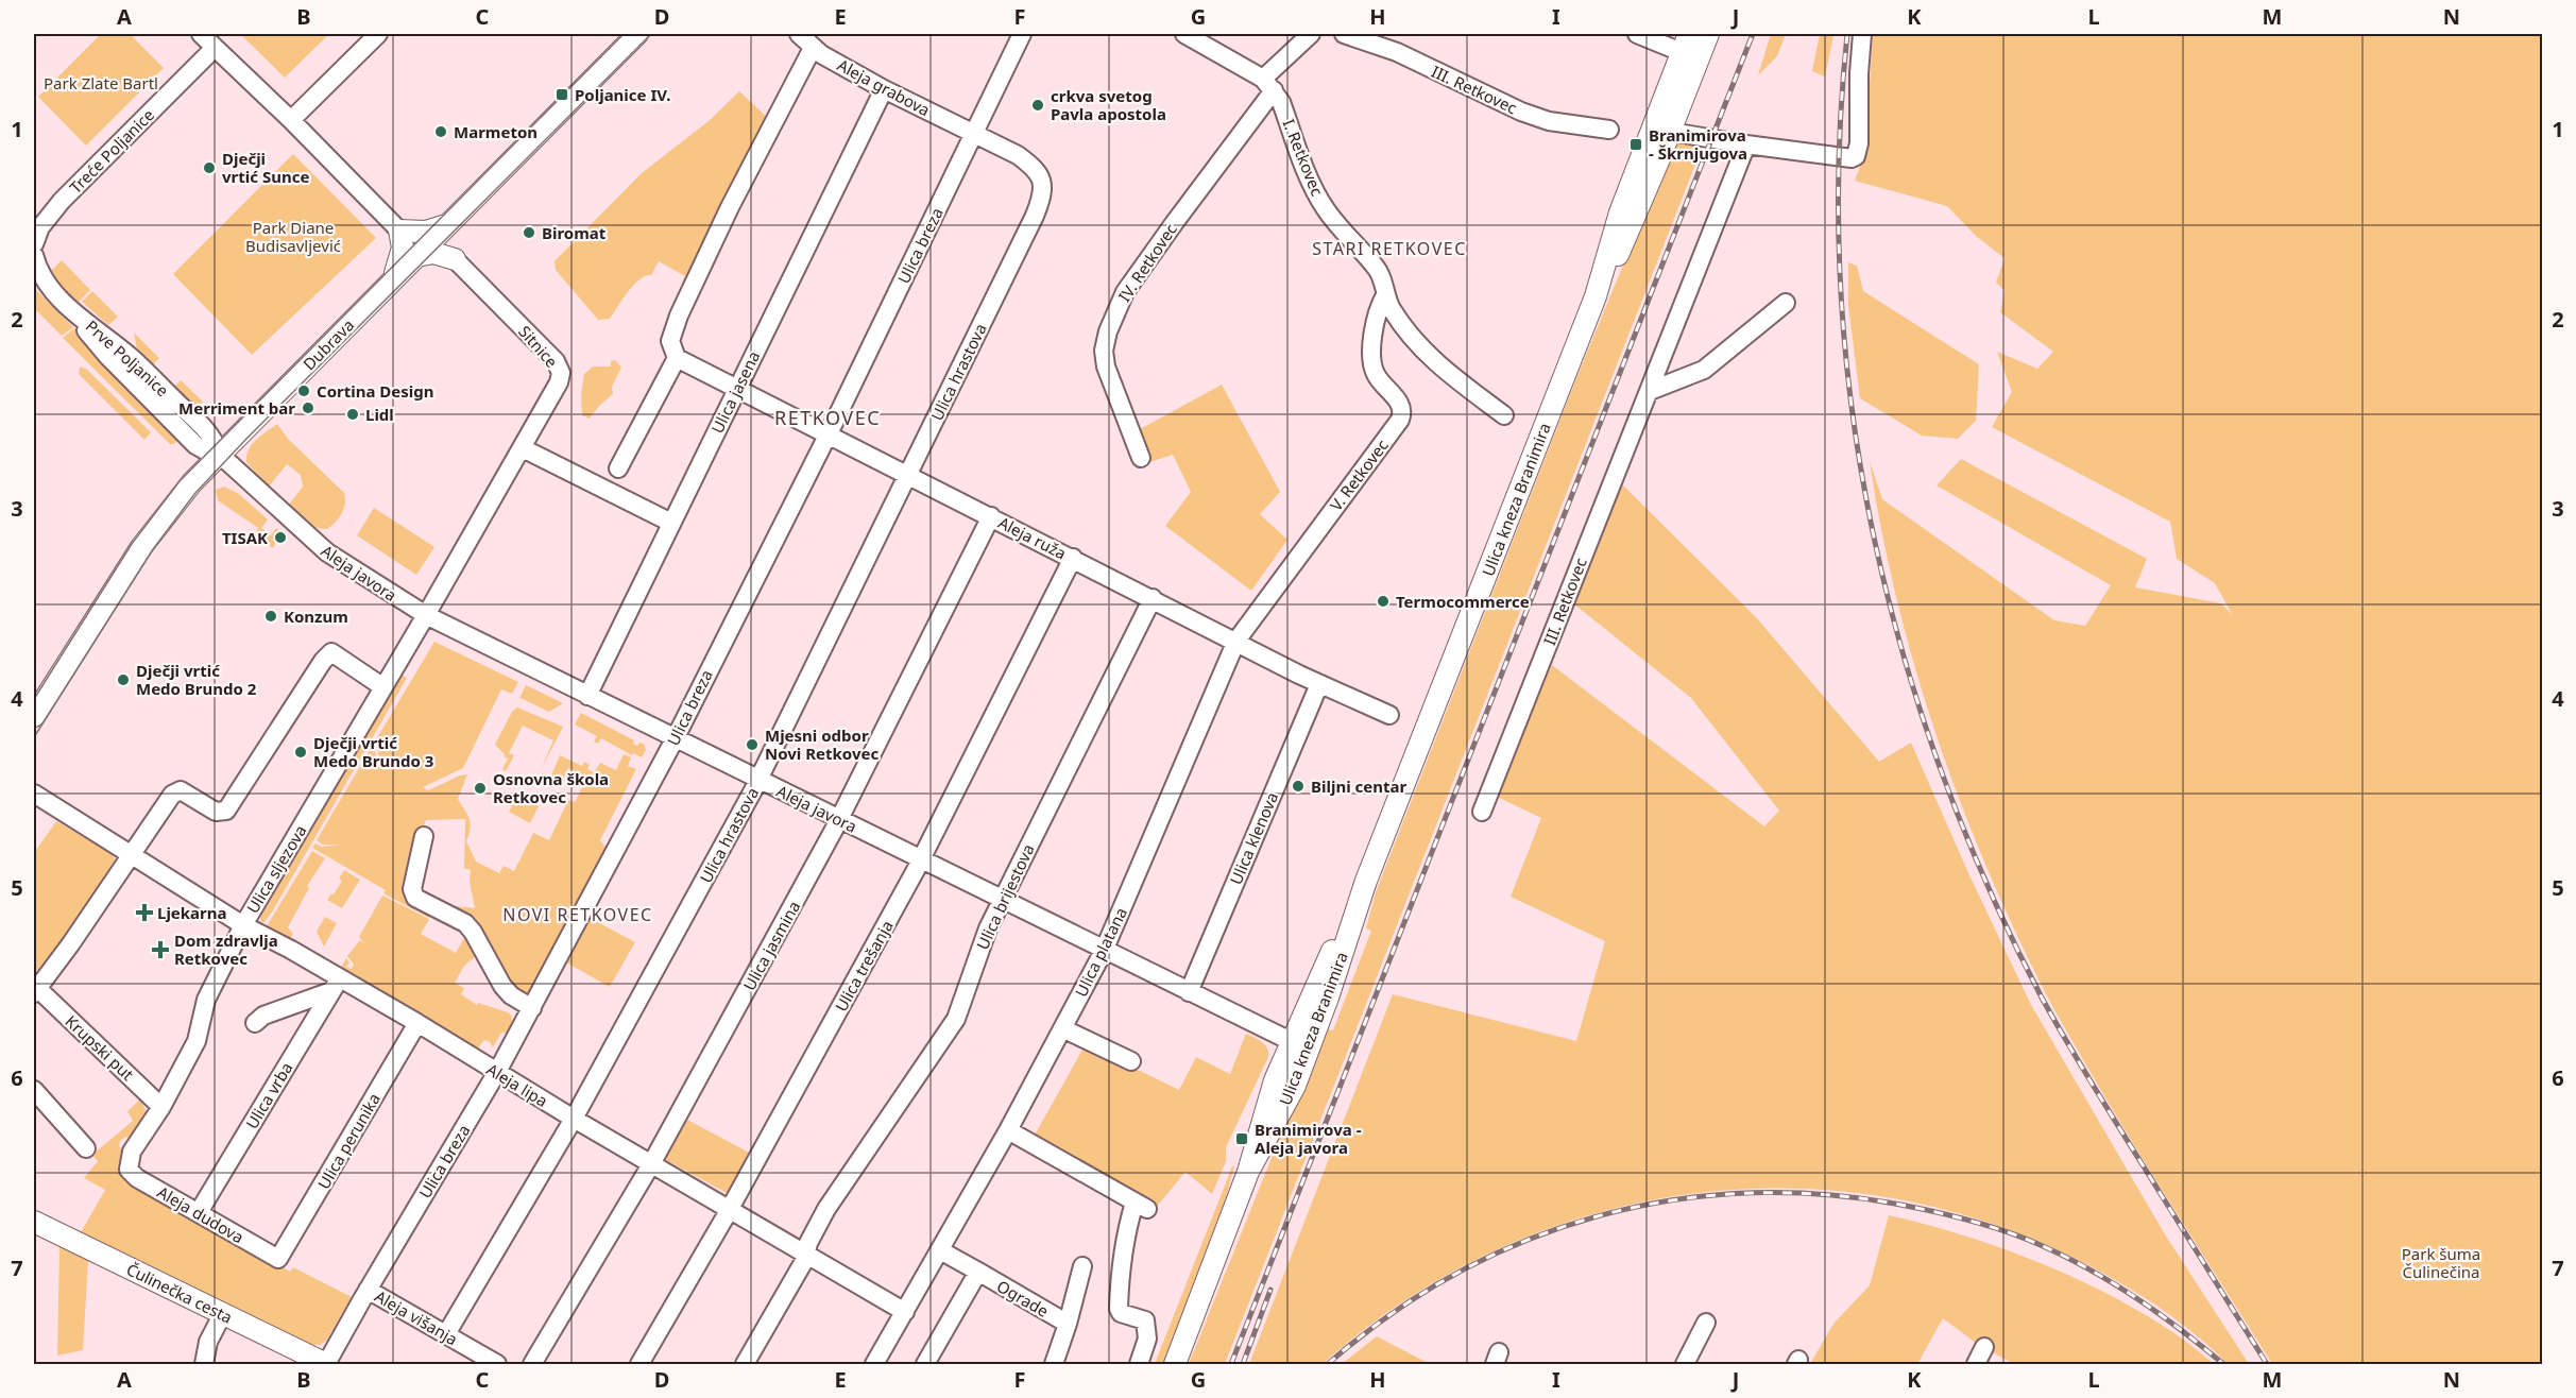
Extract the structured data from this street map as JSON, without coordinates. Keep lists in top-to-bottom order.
{
  "streets": {
    "main road": ["Dubrava", "Ulica kneza Branimira", "Čulinečka cesta"],
    "street": [
      "Aleja grabova",
      "III. Retkovec",
      "Treće Poljanice",
      "I. Retkovec",
      "Ulica breza",
      "IV. Retkovec",
      "Sitnice",
      "Prve Poljanice",
      "Ulica hrastova",
      "Ulica jasena",
      "V. Retkovec",
      "Aleja ruža",
      "Aleja javora",
      "Ulica klenova",
      "Ulica sljezova",
      "Ulica brijestova",
      "Ulica jasmina",
      "Ulica platana",
      "Ulica trešanja",
      "Krupski put",
      "Aleja lipa",
      "Ulica vrba",
      "Ulica perunika",
      "Aleja dudova",
      "Ograde",
      "Aleja višanja"
    ]
  },
  "crossings": [
    ["Aleja grabova", "Ulica breza"],
    ["Aleja grabova", "Ulica hrastova"],
    ["Aleja grabova", "Ulica jasena"],
    ["I. Retkovec", "IV. Retkovec"],
    ["I. Retkovec", "V. Retkovec"],
    ["Ulica breza", "Aleja ruža"],
    ["Ulica breza", "Aleja javora"],
    ["Ulica breza", "Aleja lipa"],
    ["Ulica breza", "Čulinečka cesta"],
    ["Ulica breza", "Aleja višanja"],
    ["Dubrava", "Prve Poljanice"],
    ["Dubrava", "Aleja javora"],
    ["Sitnice", "Aleja javora"],
    ["Sitnice", "Ulica sljezova"],
    ["Prve Poljanice", "Aleja javora"],
    ["Ulica hrastova", "Aleja ruža"],
    ["Ulica hrastova", "Aleja javora"],
    ["Ulica hrastova", "Aleja lipa"],
    ["Ulica hrastova", "Aleja višanja"],
    ["Ulica jasena", "Aleja ruža"],
    ["Ulica jasena", "Aleja javora"],
    ["V. Retkovec", "Aleja ruža"],
    ["V. Retkovec", "Ulica platana"],
    ["Ulica kneza Branimira", "Aleja javora"],
    ["Aleja ruža", "Ulica klenova"],
    ["Aleja ruža", "Ulica brijestova"],
    ["Aleja ruža", "Ulica jasmina"],
    ["Aleja ruža", "Ulica platana"],
    ["Aleja ruža", "Ulica trešanja"],
    ["Aleja javora", "Ulica klenova"],
    ["Aleja javora", "Ulica sljezova"],
    ["Aleja javora", "Ulica brijestova"],
    ["Aleja javora", "Ulica jasmina"],
    ["Aleja javora", "Ulica platana"],
    ["Aleja javora", "Ulica trešanja"],
    ["Ulica sljezova", "Krupski put"],
    ["Ulica sljezova", "Aleja lipa"],
    ["Ulica sljezova", "Aleja dudova"],
    ["Ulica brijestova", "Aleja lipa"],
    ["Ulica jasmina", "Aleja lipa"],
    ["Ulica platana", "Aleja lipa"],
    ["Ulica trešanja", "Aleja lipa"],
    ["Krupski put", "Aleja lipa"],
    ["Aleja lipa", "Ulica vrba"],
    ["Aleja lipa", "Ulica perunika"],
    ["Ulica vrba", "Aleja dudova"],
    ["Ulica perunika", "Aleja dudova"]
  ],
  "districts": ["STARI RETKOVEC", "RETKOVEC", "NOVI RETKOVEC"],
  "parks": ["Park Zlate Bartl", "Park Diane Budisavljević", "Park šuma Čulinečina"],
  "places": {
    "transit": ["Poljanice IV.", "Branimirova - Škrnjugova", "Branimirova - Aleja javora"],
    "other": [
      "crkva svetog Pavla apostola",
      "Marmeton",
      "Dječji vrtić Sunce",
      "Biromat",
      "Cortina Design",
      "Merriment bar",
      "Lidl",
      "TISAK",
      "Termocommerce",
      "Konzum",
      "Dječji vrtić Medo Brundo 2",
      "Mjesni odbor Novi Retkovec",
      "Dječji vrtić Medo Brundo 3",
      "Biljni centar",
      "Osnovna škola Retkovec"
    ],
    "health": ["Ljekarna", "Dom zdravlja Retkovec"]
  },
  "grid": {
    "columns": [
      "A",
      "B",
      "C",
      "D",
      "E",
      "F",
      "G",
      "H",
      "I",
      "J",
      "K",
      "L",
      "M",
      "N"
    ],
    "rows": [
      "1",
      "2",
      "3",
      "4",
      "5",
      "6",
      "7"
    ]
  }
}
